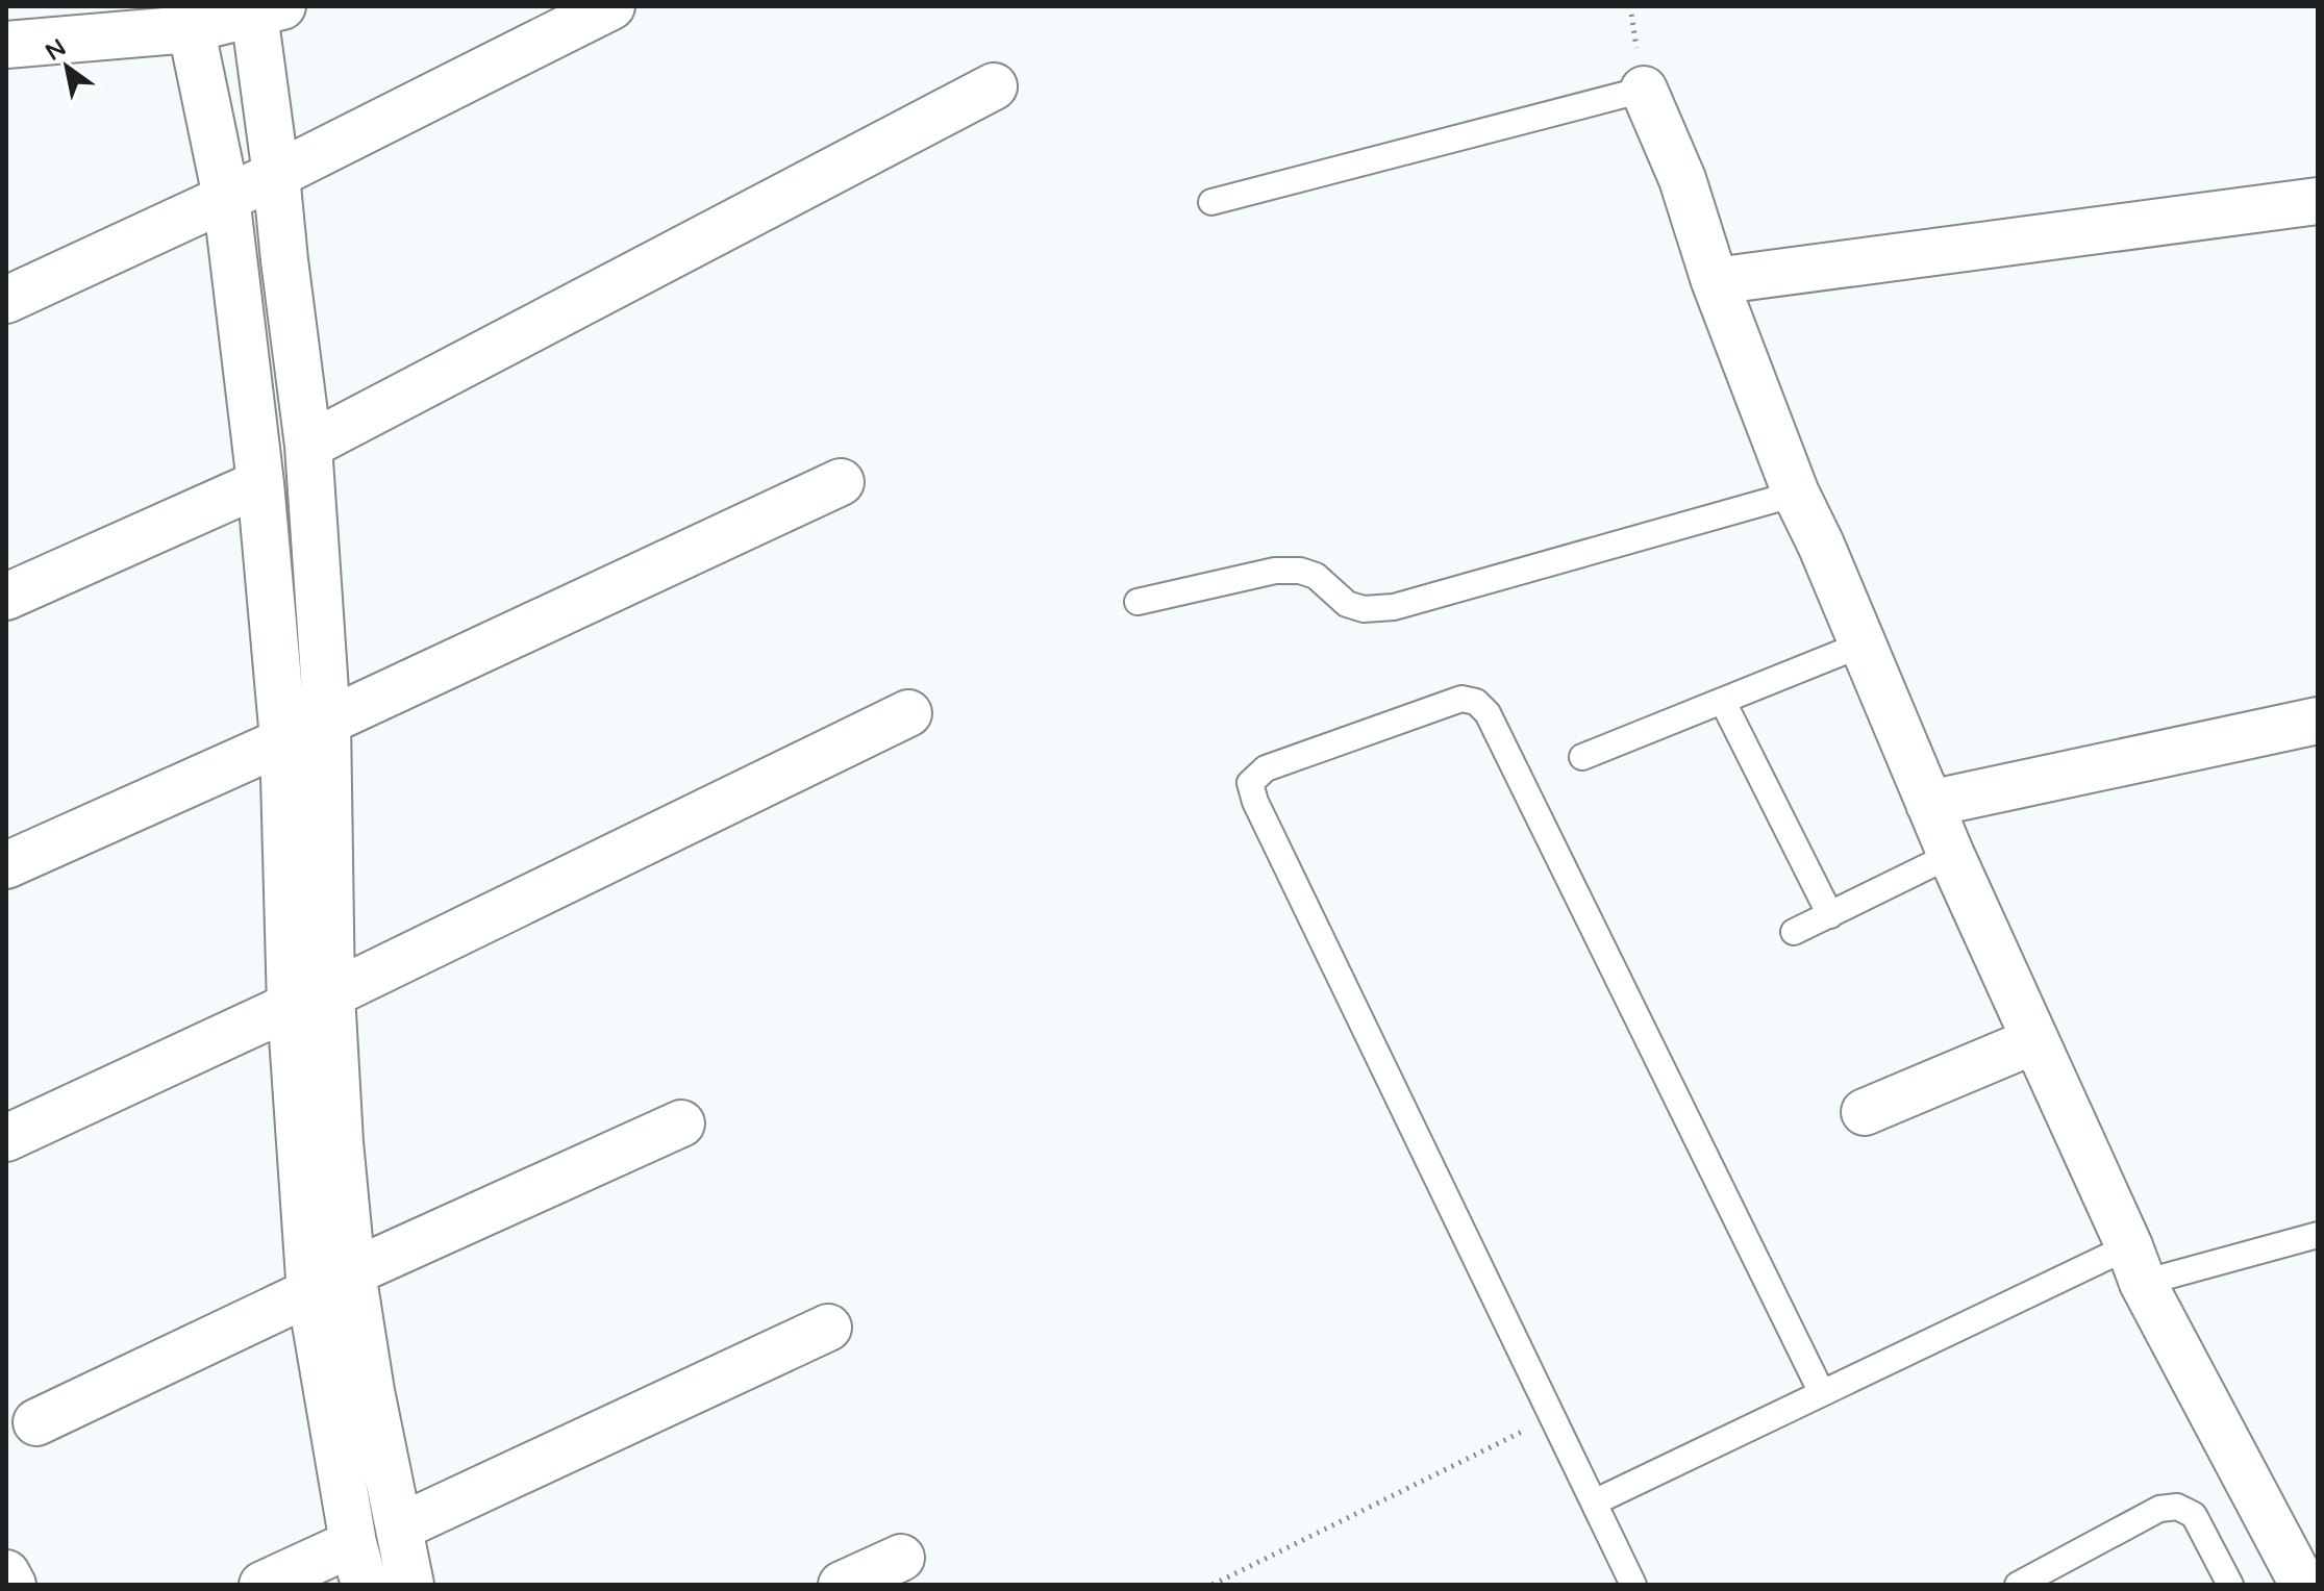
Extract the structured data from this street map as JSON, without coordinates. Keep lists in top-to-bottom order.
{
  "north": "top left"
}
